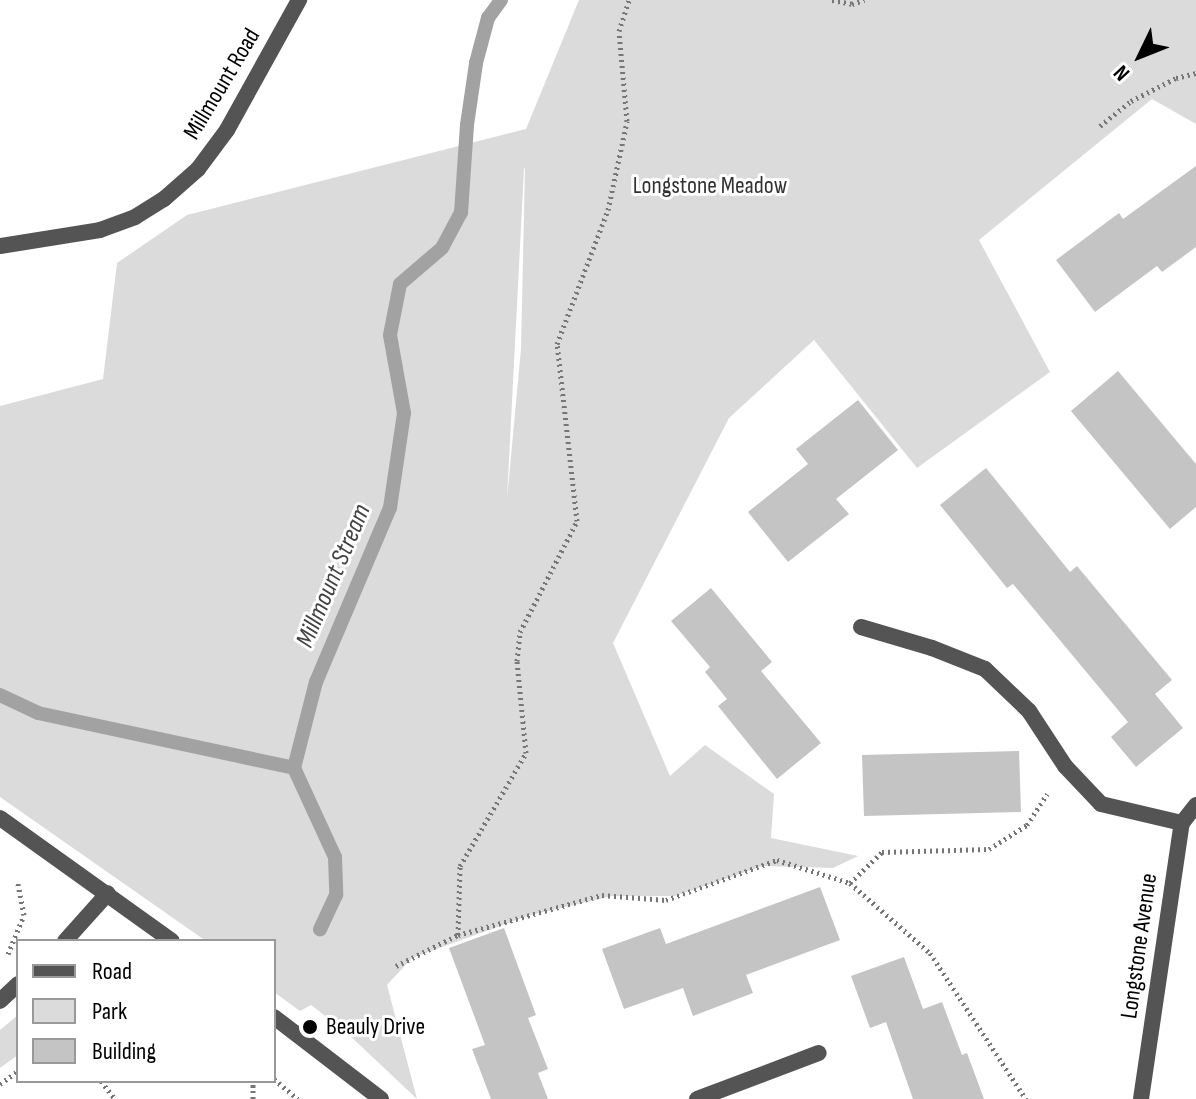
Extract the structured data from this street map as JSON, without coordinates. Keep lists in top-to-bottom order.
{
  "streets": {
    "street": ["Millmount Road", "Longstone Avenue"]
  },
  "water": ["Millmount Stream"],
  "parks": ["Longstone Meadow"],
  "places": ["Beauly Drive"],
  "legend": ["Road", "Park", "Building"],
  "north": "bottom left"
}
